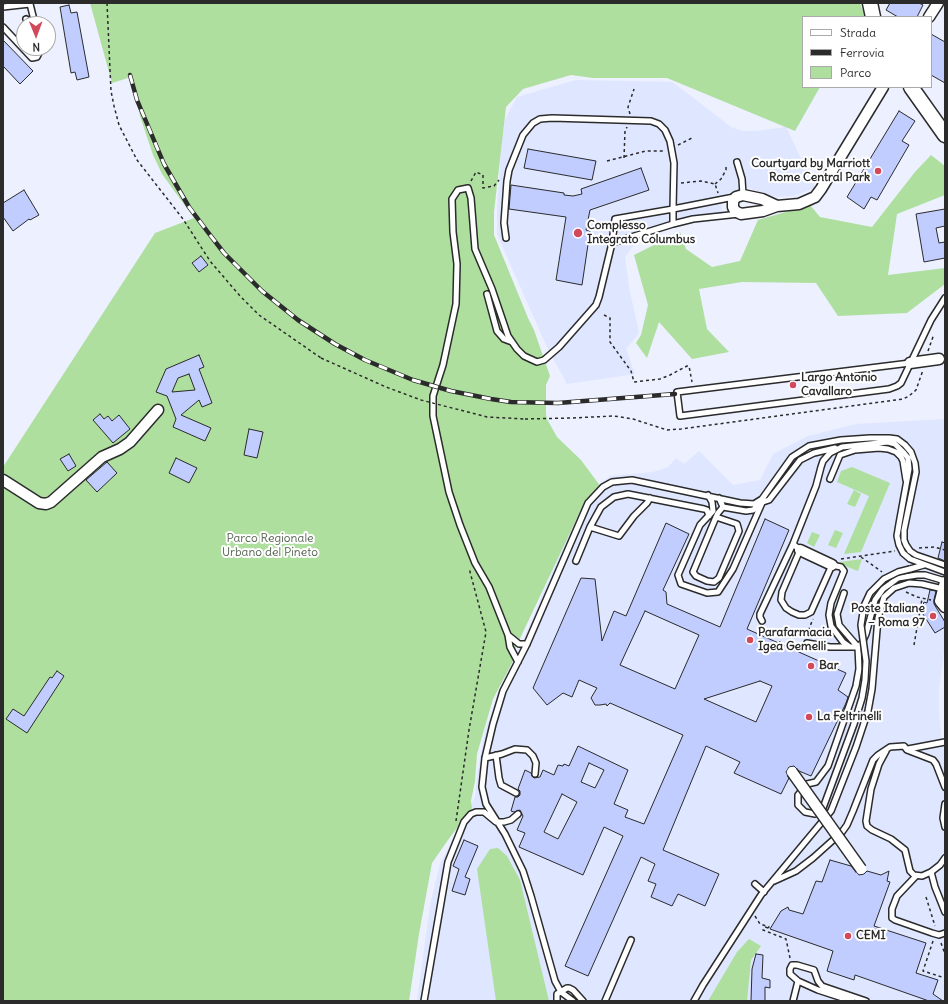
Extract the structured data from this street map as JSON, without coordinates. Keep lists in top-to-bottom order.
{
  "parks": ["Parco Regionale Urbano del Pineto"],
  "places": [
    "Courtyard by Marriott Rome Central Park",
    "Complesso Integrato Columbus",
    "Largo Antonio Cavallaro",
    "Poste Italiane – Roma 97",
    "Parafarmacia Igea Gemelli",
    "Bar",
    "La Feltrinelli",
    "CEMI"
  ],
  "legend": ["Strada", "Ferrovia", "Parco"],
  "north": "bottom"
}
